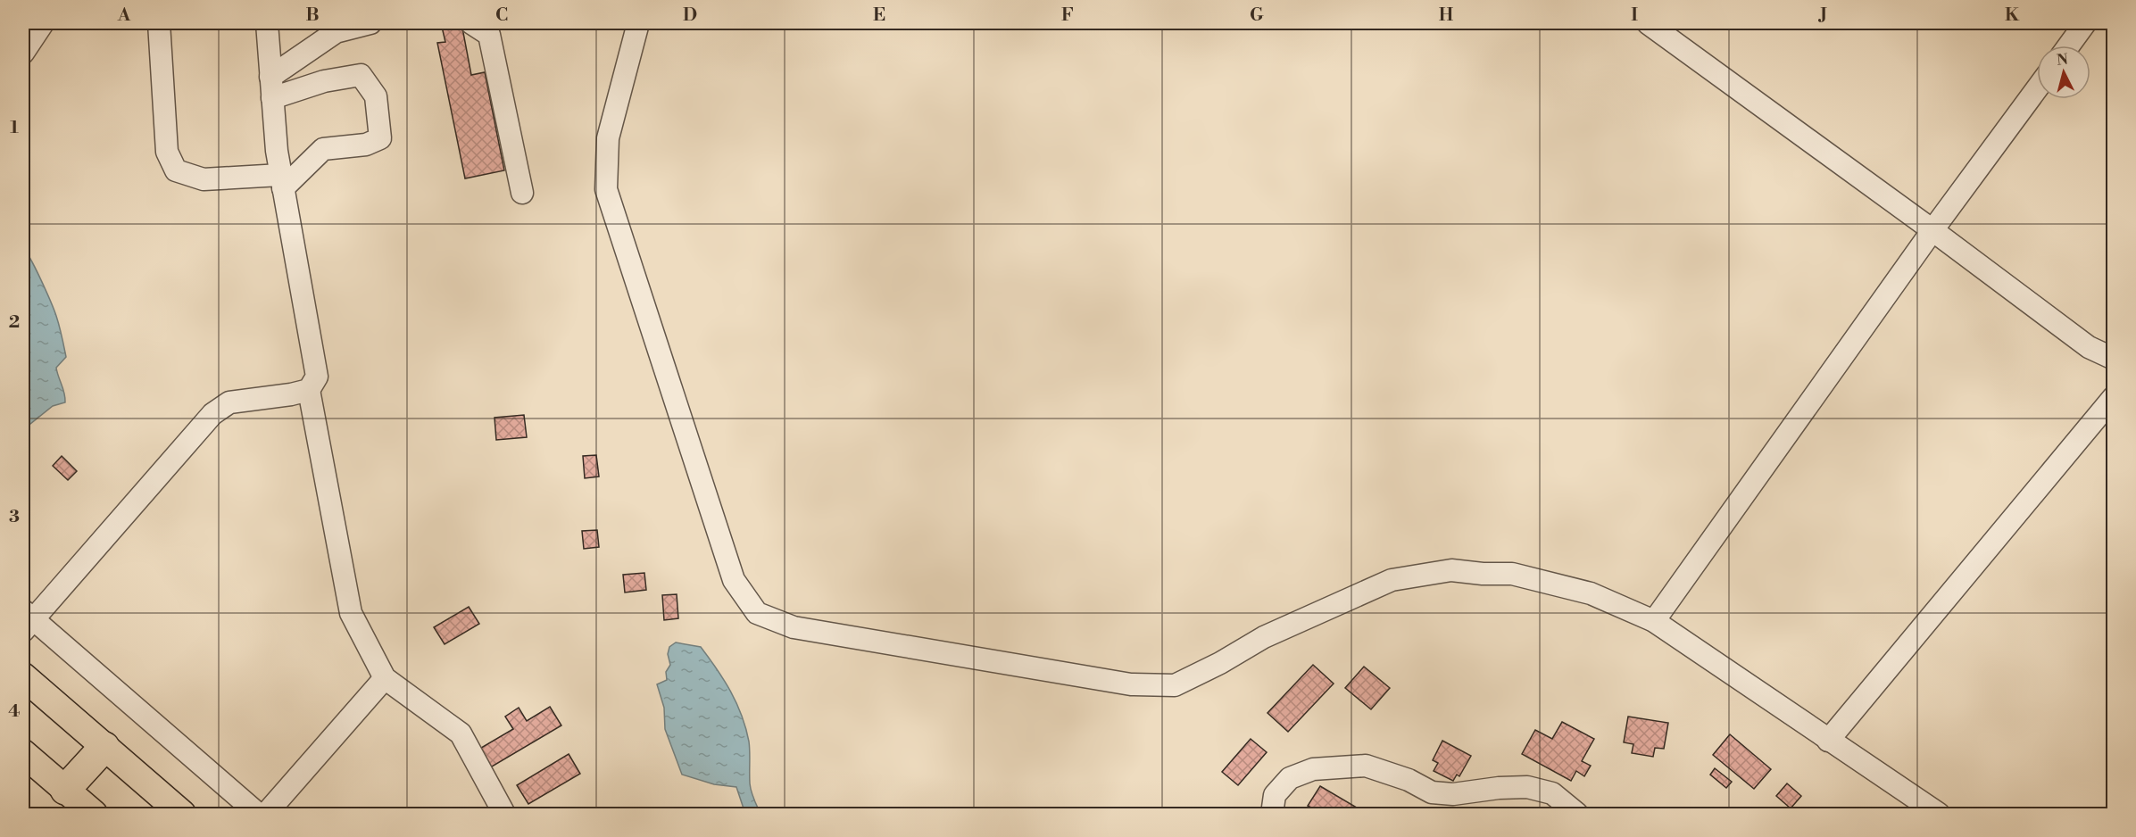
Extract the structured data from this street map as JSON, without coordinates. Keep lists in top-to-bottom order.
{
  "north": "top",
  "grid": {
    "columns": [
      "A",
      "B",
      "C",
      "D",
      "E",
      "F",
      "G",
      "H",
      "I",
      "J",
      "K"
    ],
    "rows": [
      "1",
      "2",
      "3",
      "4"
    ]
  }
}
